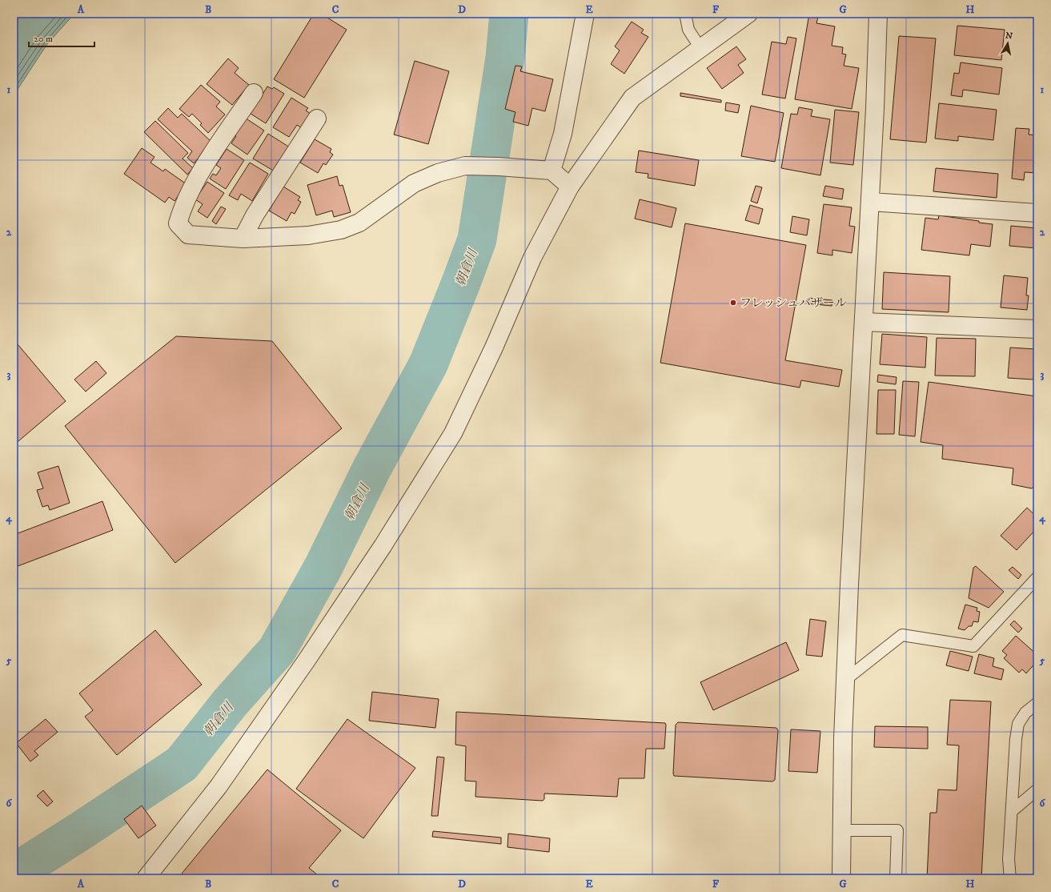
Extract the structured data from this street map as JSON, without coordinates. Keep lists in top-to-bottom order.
{
  "water": ["朝倉川"],
  "places": ["フレッシュバザール"],
  "scale_bar": "20 m",
  "north": "top",
  "grid": {
    "columns": [
      "A",
      "B",
      "C",
      "D",
      "E",
      "F",
      "G",
      "H"
    ],
    "rows": [
      "1",
      "2",
      "3",
      "4",
      "5",
      "6"
    ]
  }
}
